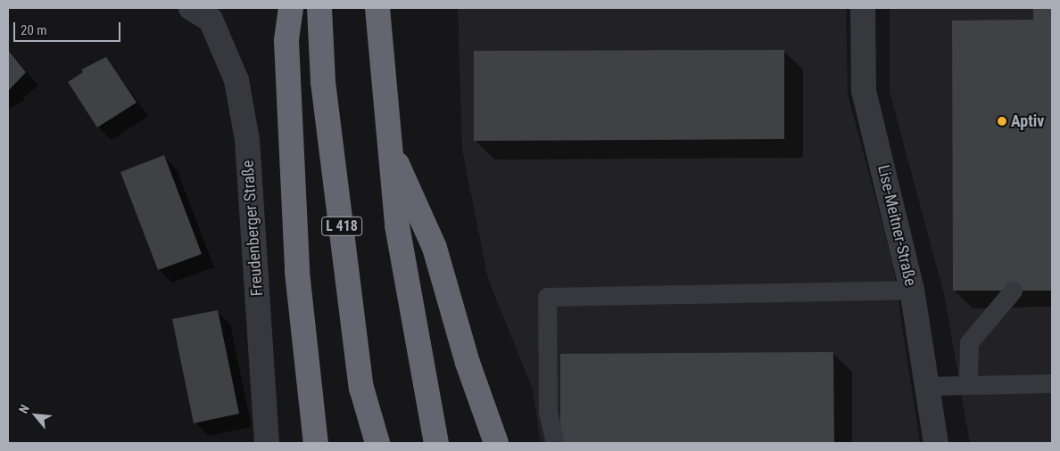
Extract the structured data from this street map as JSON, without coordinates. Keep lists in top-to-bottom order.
{
  "streets": {
    "highway": ["L 418"],
    "street": ["Lise-Meitner-Straße", "Freudenberger Straße"]
  },
  "places": ["Aptiv"],
  "scale_bar": "20 m",
  "north": "top left"
}
